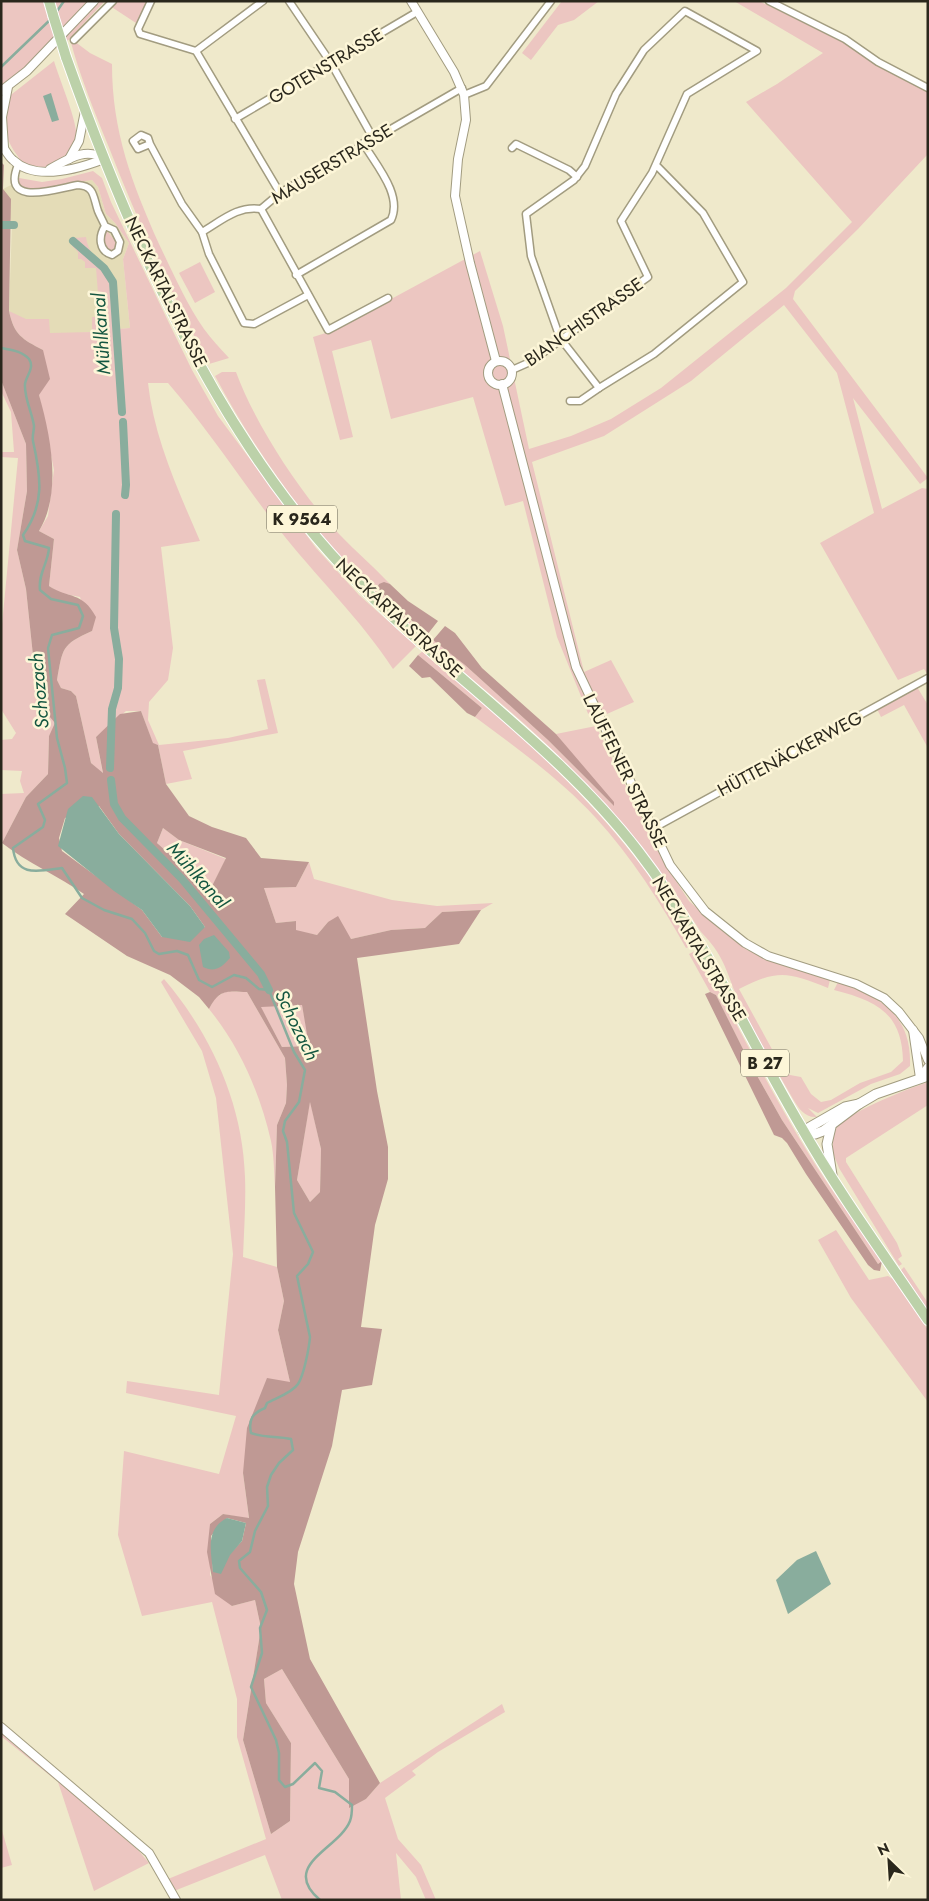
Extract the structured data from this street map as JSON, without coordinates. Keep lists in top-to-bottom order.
{
  "streets": {
    "main road": ["NECKARTALSTRASSE", "K 9564", "B 27"],
    "street": [
      "GOTENSTRASSE",
      "MAUSERSTRASSE",
      "BIANCHISTRASSE",
      "HÜTTENÄCKERWEG",
      "LAUFFENER STRASSE"
    ]
  },
  "crossings": [
    ["MAUSERSTRASSE", "LAUFFENER STRASSE"],
    ["NECKARTALSTRASSE", "B 27"],
    ["BIANCHISTRASSE", "LAUFFENER STRASSE"],
    ["HÜTTENÄCKERWEG", "LAUFFENER STRASSE"]
  ],
  "water": ["Mühlkanal", "Schozach"],
  "north": "top left"
}
